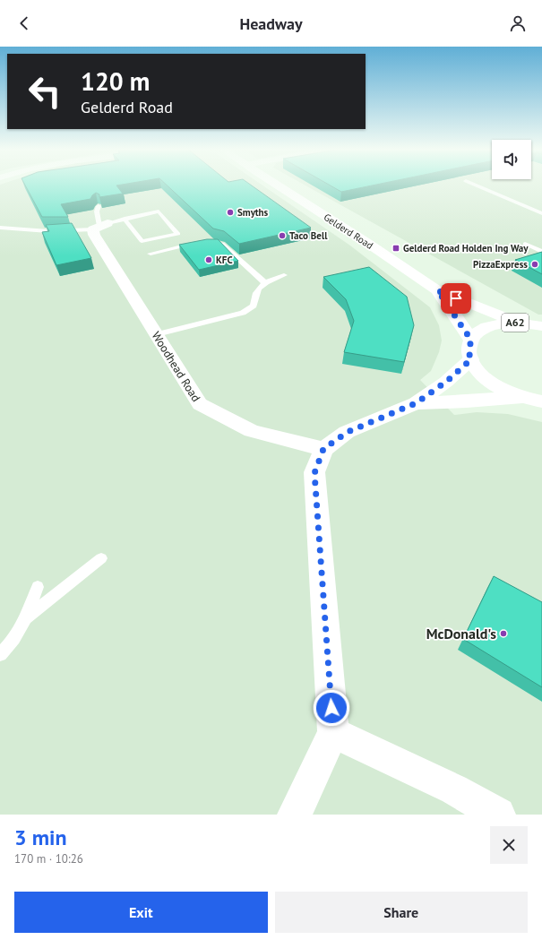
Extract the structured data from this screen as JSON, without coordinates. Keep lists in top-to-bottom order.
{
  "streets": {
    "street": ["Gelderd Road", "A62", "Woodhead Road"]
  },
  "places": {
    "other": [
      "Smyths",
      "Taco Bell",
      "KFC",
      "PizzaExpress",
      "McDonald's"
    ],
    "transit": ["Gelderd Road Holden Ing Way"]
  },
  "page": {
    "header": "Headway",
    "turn": ["120 m", "Gelderd Road"],
    "heading": ["3 min", "170 m · 10:26"],
    "buttons": ["Exit", "Share"]
  }
}
